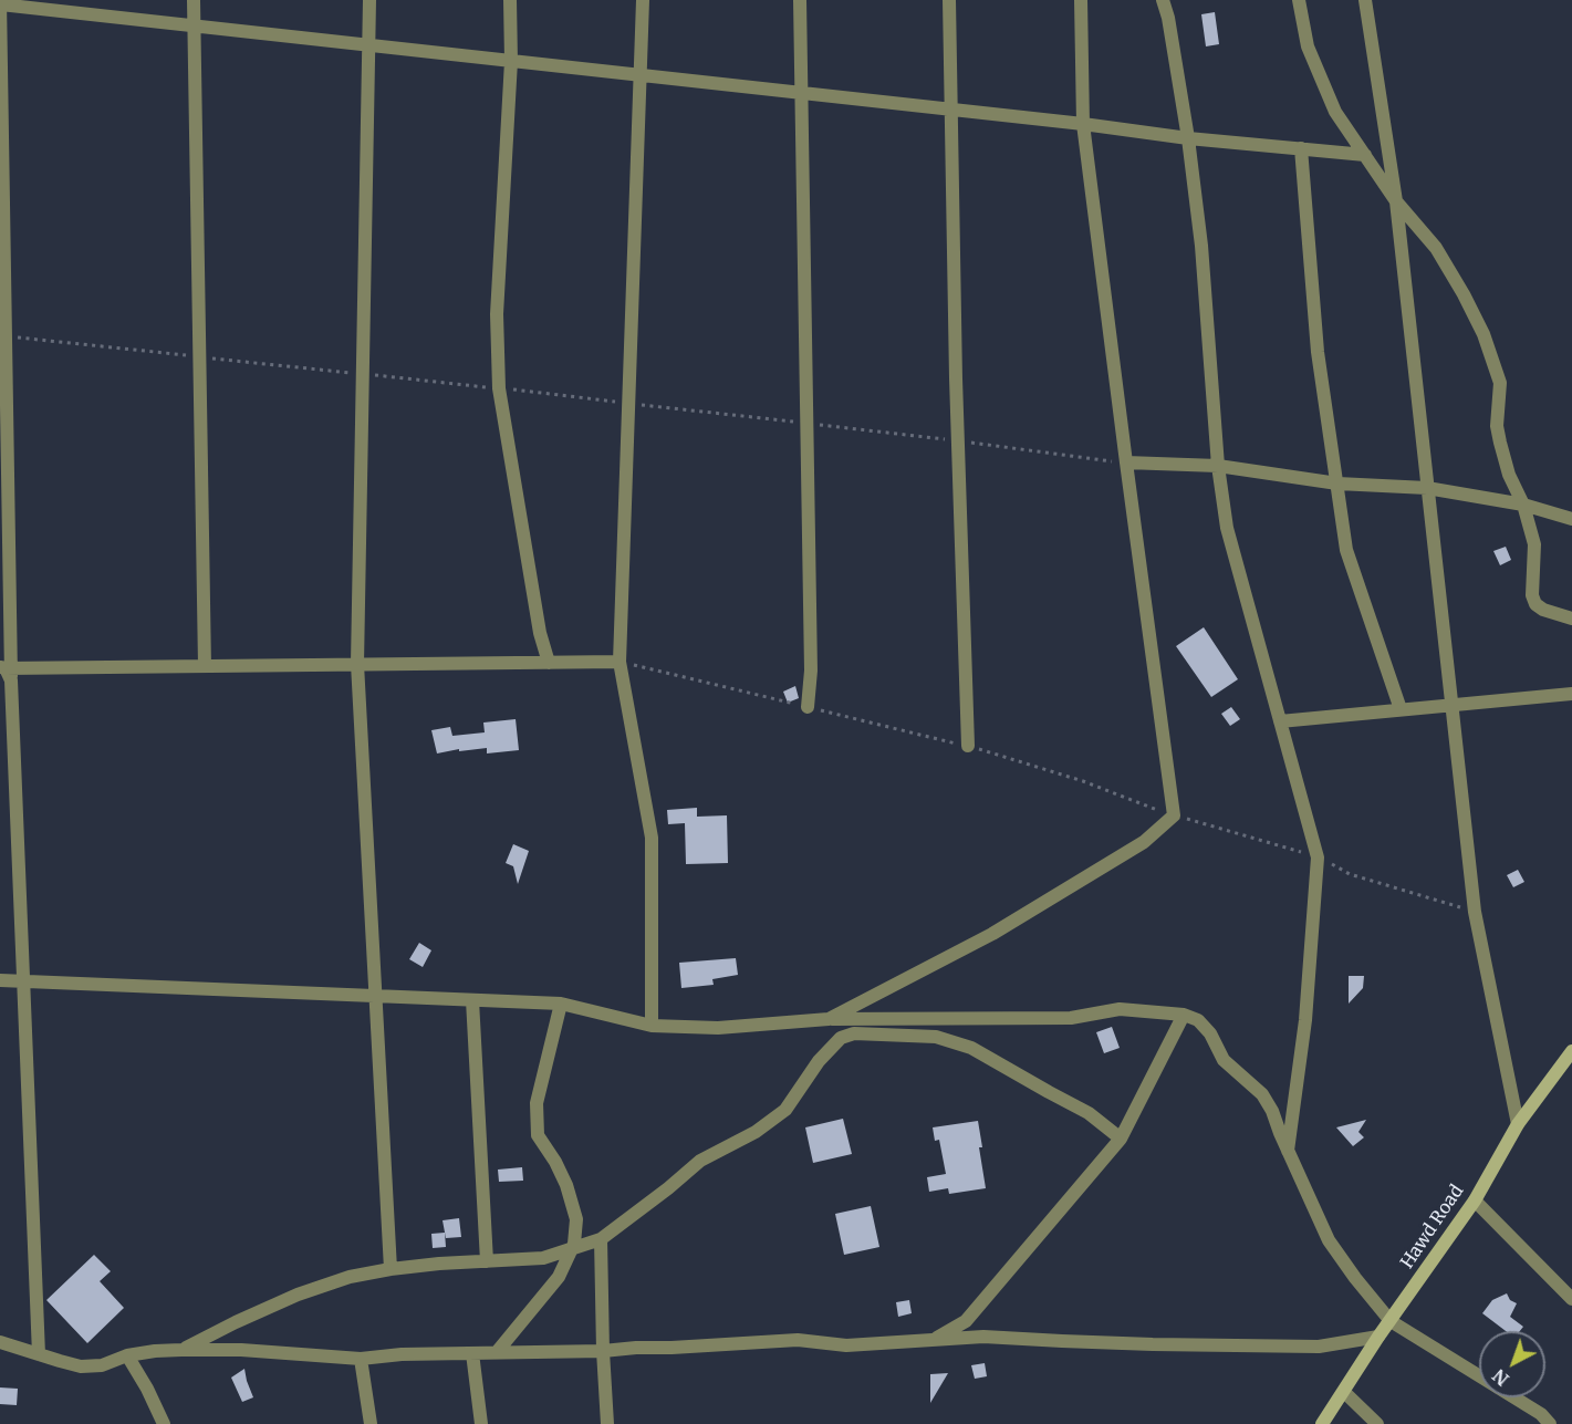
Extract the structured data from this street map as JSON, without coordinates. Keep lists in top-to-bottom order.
{
  "streets": {
    "main road": ["Hawd Road"]
  },
  "north": "bottom left"
}
